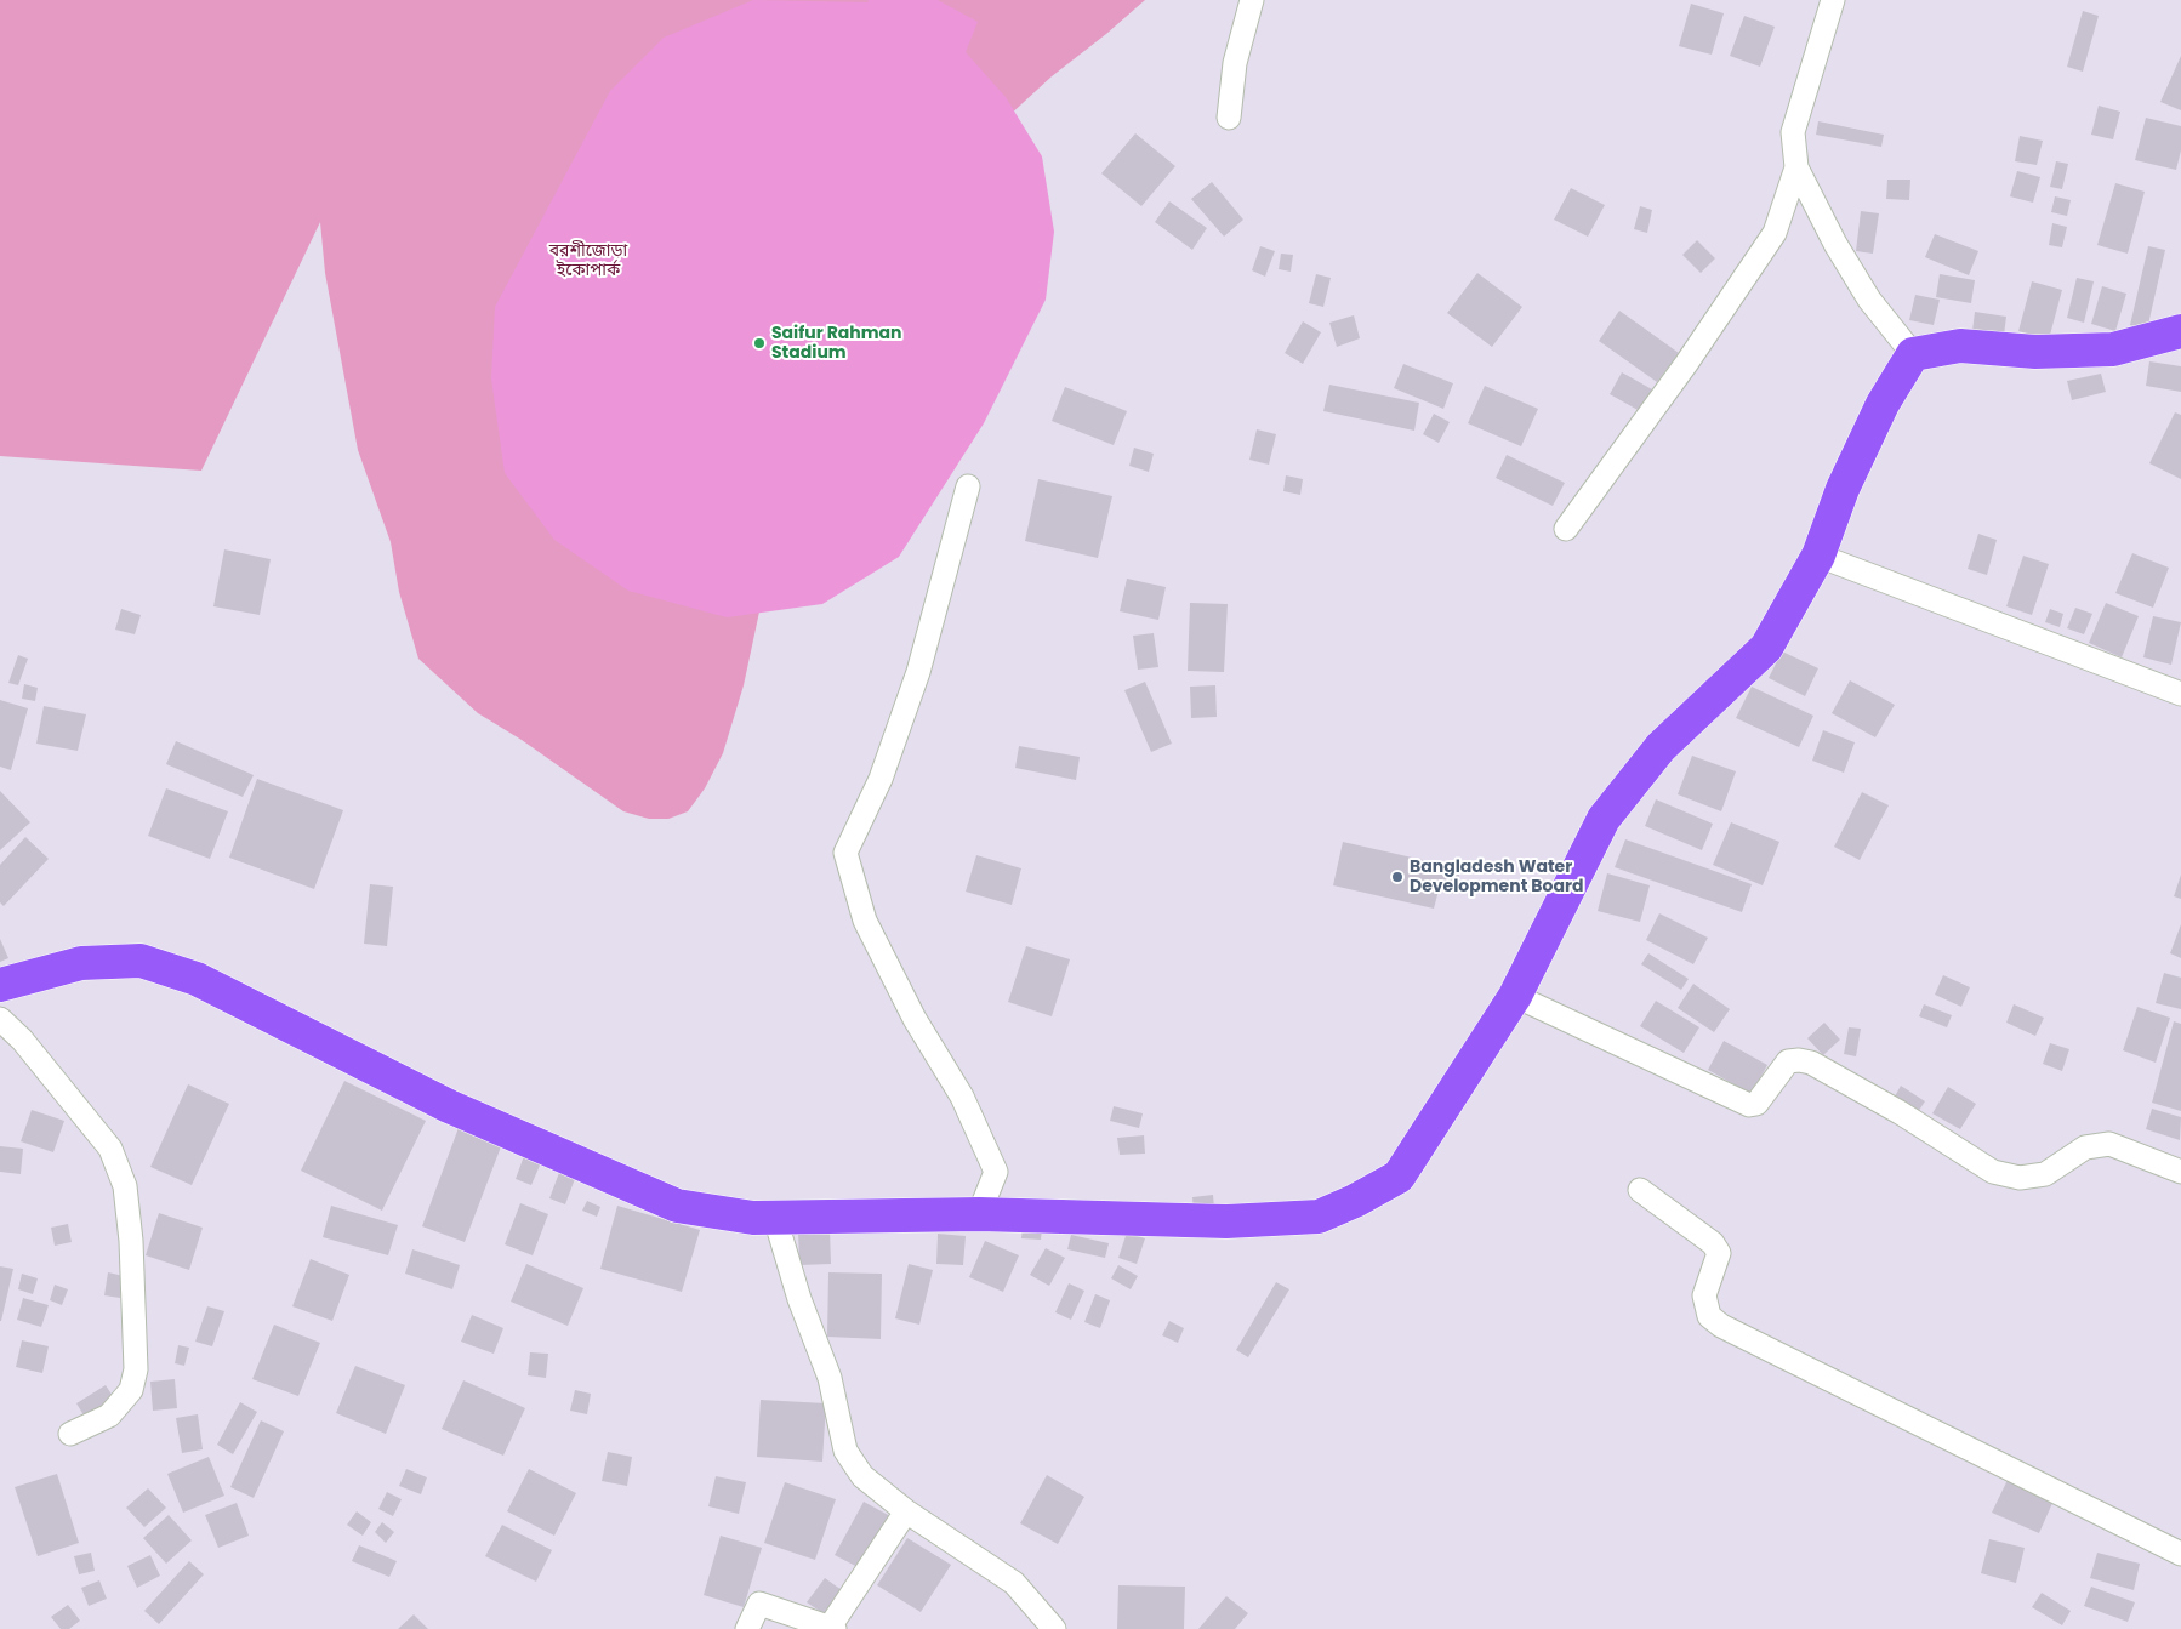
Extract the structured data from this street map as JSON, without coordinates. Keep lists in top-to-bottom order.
{
  "parks": ["বরশীজোড়া ইকোপার্ক"],
  "places": ["Saifur Rahman Stadium", "Bangladesh Water Development Board"]
}
